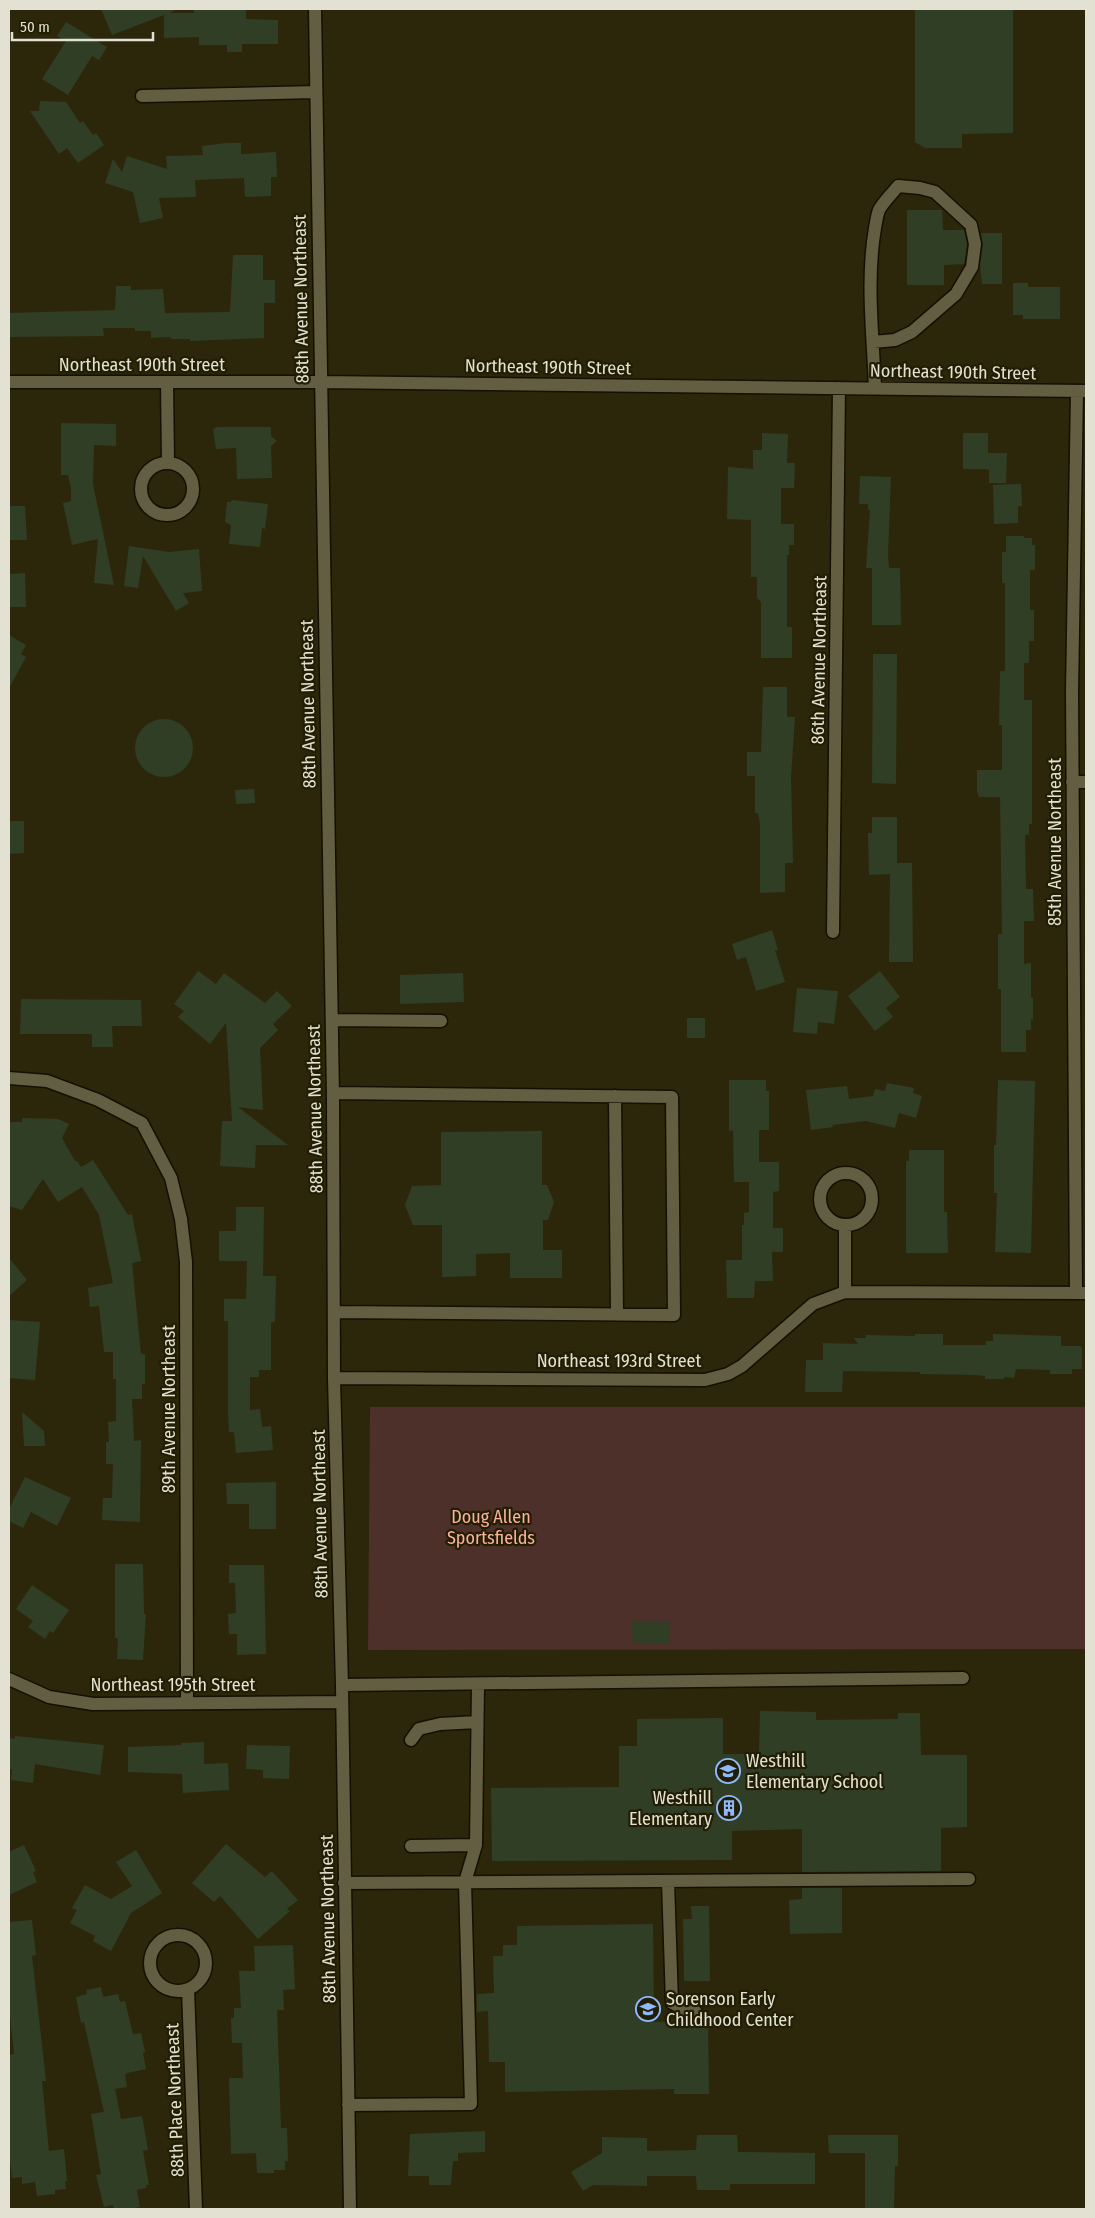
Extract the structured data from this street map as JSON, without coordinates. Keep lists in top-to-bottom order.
{
  "streets": {
    "street": [
      "88th Avenue Northeast",
      "Northeast 190th Street",
      "86th Avenue Northeast",
      "85th Avenue Northeast",
      "Northeast 193rd Street",
      "89th Avenue Northeast",
      "Northeast 195th Street",
      "88th Place Northeast"
    ]
  },
  "crossings": [
    ["88th Avenue Northeast", "Northeast 190th Street"],
    ["88th Avenue Northeast", "Northeast 193rd Street"],
    ["88th Avenue Northeast", "Northeast 195th Street"],
    ["Northeast 190th Street", "86th Avenue Northeast"],
    ["Northeast 190th Street", "85th Avenue Northeast"],
    ["85th Avenue Northeast", "Northeast 193rd Street"],
    ["89th Avenue Northeast", "Northeast 195th Street"]
  ],
  "parks": ["Doug Allen Sportsfields"],
  "places": {
    "school or university": ["Westhill Elementary School", "Sorenson Early Childhood Center"],
    "building": ["Westhill Elementary"]
  },
  "scale_bar": "50 m"
}
